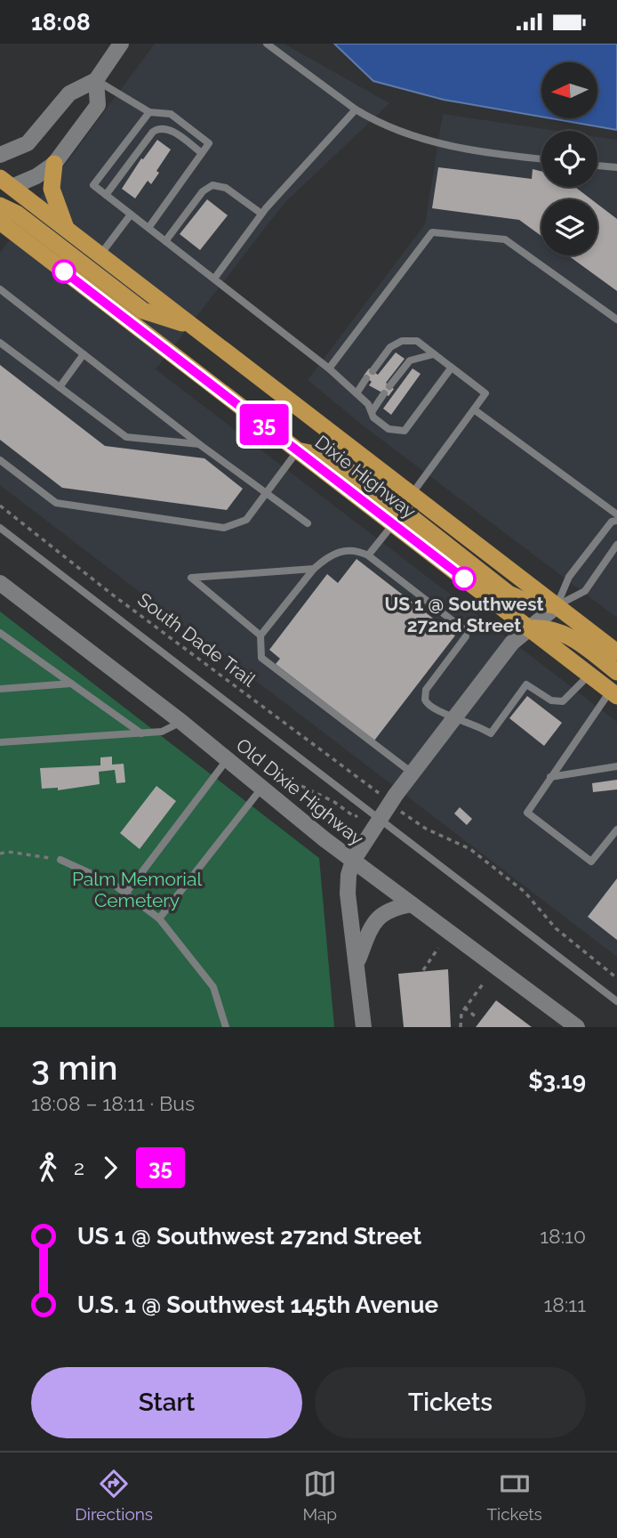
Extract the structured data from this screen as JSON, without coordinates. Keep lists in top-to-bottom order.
{
  "streets": {
    "highway": ["Dixie Highway"],
    "street": ["Old Dixie Highway"],
    "path": ["South Dade Trail"]
  },
  "parks": ["Palm Memorial Cemetery"],
  "places": ["US 1 @ Southwest 272nd Street"],
  "lines": ["bus line 35"],
  "north": "left",
  "page": {
    "status": "18:08",
    "on_map": "35",
    "heading": ["3 min", "18:08 – 18:11 · Bus", "$3.19"],
    "legs": ["2", "35"],
    "list": [
      {
        "name": "US 1 @ Southwest 272nd Street",
        "value": "18:10"
      },
      {
        "name": "U.S. 1 @ Southwest 145th Avenue",
        "value": "18:11"
      }
    ],
    "buttons": ["Start", "Tickets"],
    "tabs": ["Directions", "Map", "Tickets"]
  }
}
